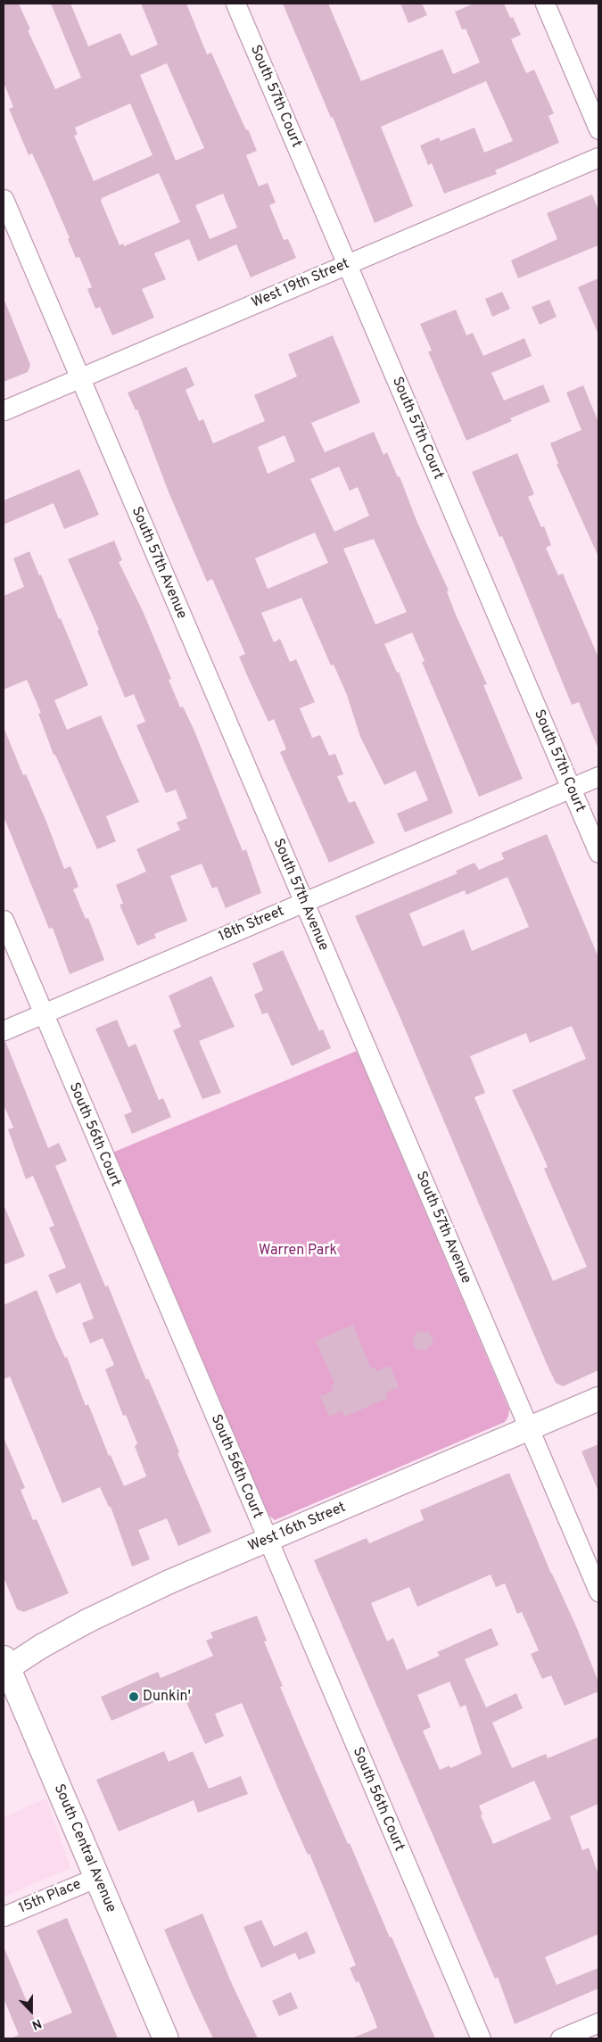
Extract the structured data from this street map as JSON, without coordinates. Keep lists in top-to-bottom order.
{
  "streets": {
    "main road": ["South Central Avenue"],
    "street": [
      "South 57th Court",
      "West 19th Street",
      "South 57th Avenue",
      "18th Street",
      "South 56th Court",
      "West 16th Street",
      "15th Place"
    ]
  },
  "crossings": [
    ["South 57th Court", "West 19th Street"],
    ["South 57th Court", "18th Street"],
    ["West 19th Street", "South 57th Avenue"],
    ["South 57th Avenue", "18th Street"],
    ["South 57th Avenue", "West 16th Street"],
    ["18th Street", "South 56th Court"],
    ["South 56th Court", "West 16th Street"],
    ["West 16th Street", "South Central Avenue"],
    ["South Central Avenue", "15th Place"]
  ],
  "parks": ["Warren Park"],
  "places": ["Dunkin'"],
  "north": "bottom"
}
